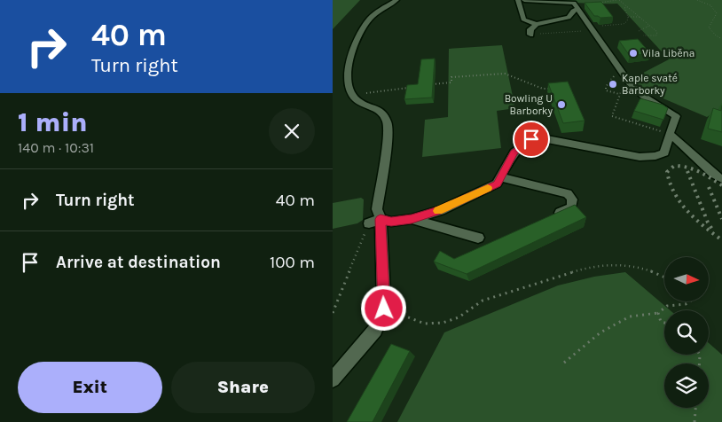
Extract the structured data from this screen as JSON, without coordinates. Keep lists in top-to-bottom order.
{
  "places": ["Vila Liběna", "Kaple svaté Barborky", "Bowling U Barborky"],
  "north": "right",
  "page": {
    "turn": ["40 m", "Turn right"],
    "heading": ["1 min", "140 m · 10:31"],
    "list": [
      {
        "name": "Turn right",
        "value": "40 m"
      },
      {
        "name": "Arrive at destination",
        "value": "100 m"
      }
    ],
    "buttons": ["Exit", "Share"]
  }
}
